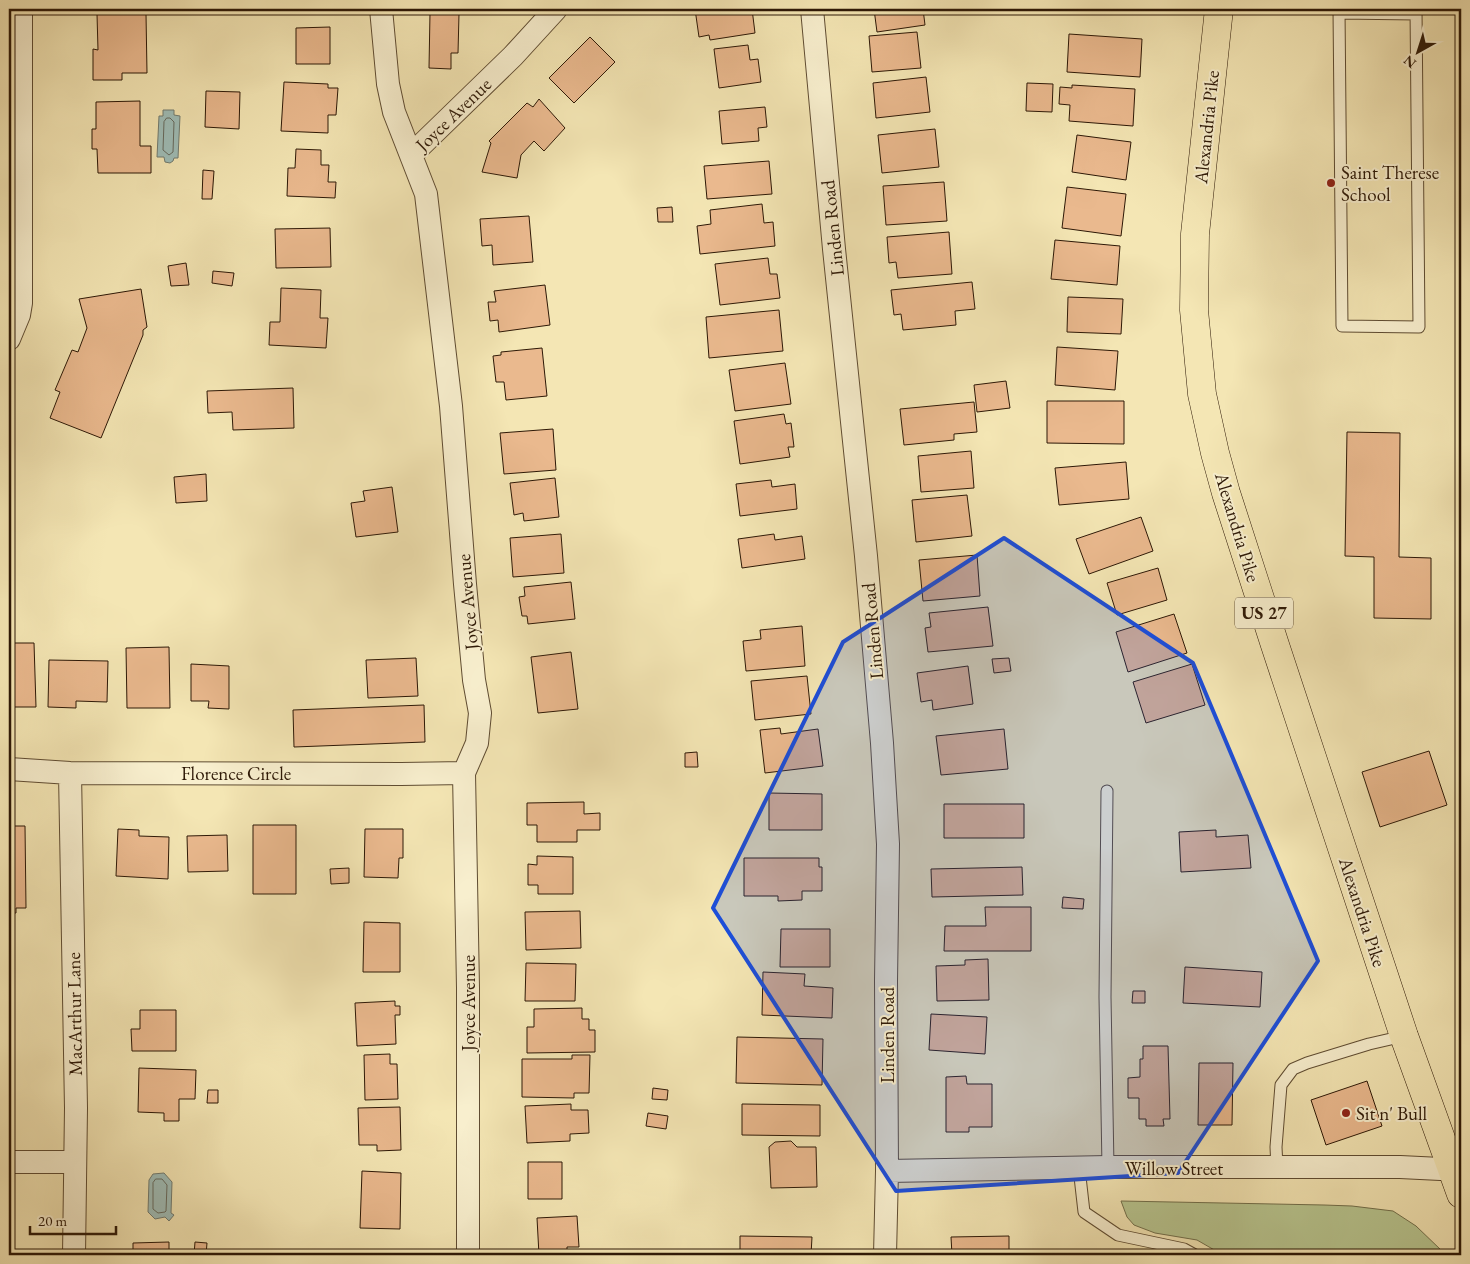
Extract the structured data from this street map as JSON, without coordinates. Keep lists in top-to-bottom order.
{
  "streets": {
    "main road": ["Alexandria Pike", "US 27"],
    "street": [
      "Joyce Avenue",
      "Linden Road",
      "Florence Circle",
      "MacArthur Lane",
      "Willow Street"
    ]
  },
  "crossings": [
    ["Joyce Avenue", "Florence Circle"],
    ["Alexandria Pike", "Willow Street"],
    ["Linden Road", "Willow Street"],
    ["Florence Circle", "MacArthur Lane"]
  ],
  "places": ["Saint Therese School", "Sit n' Bull"],
  "scale_bar": "20 m",
  "north": "bottom left"
}
